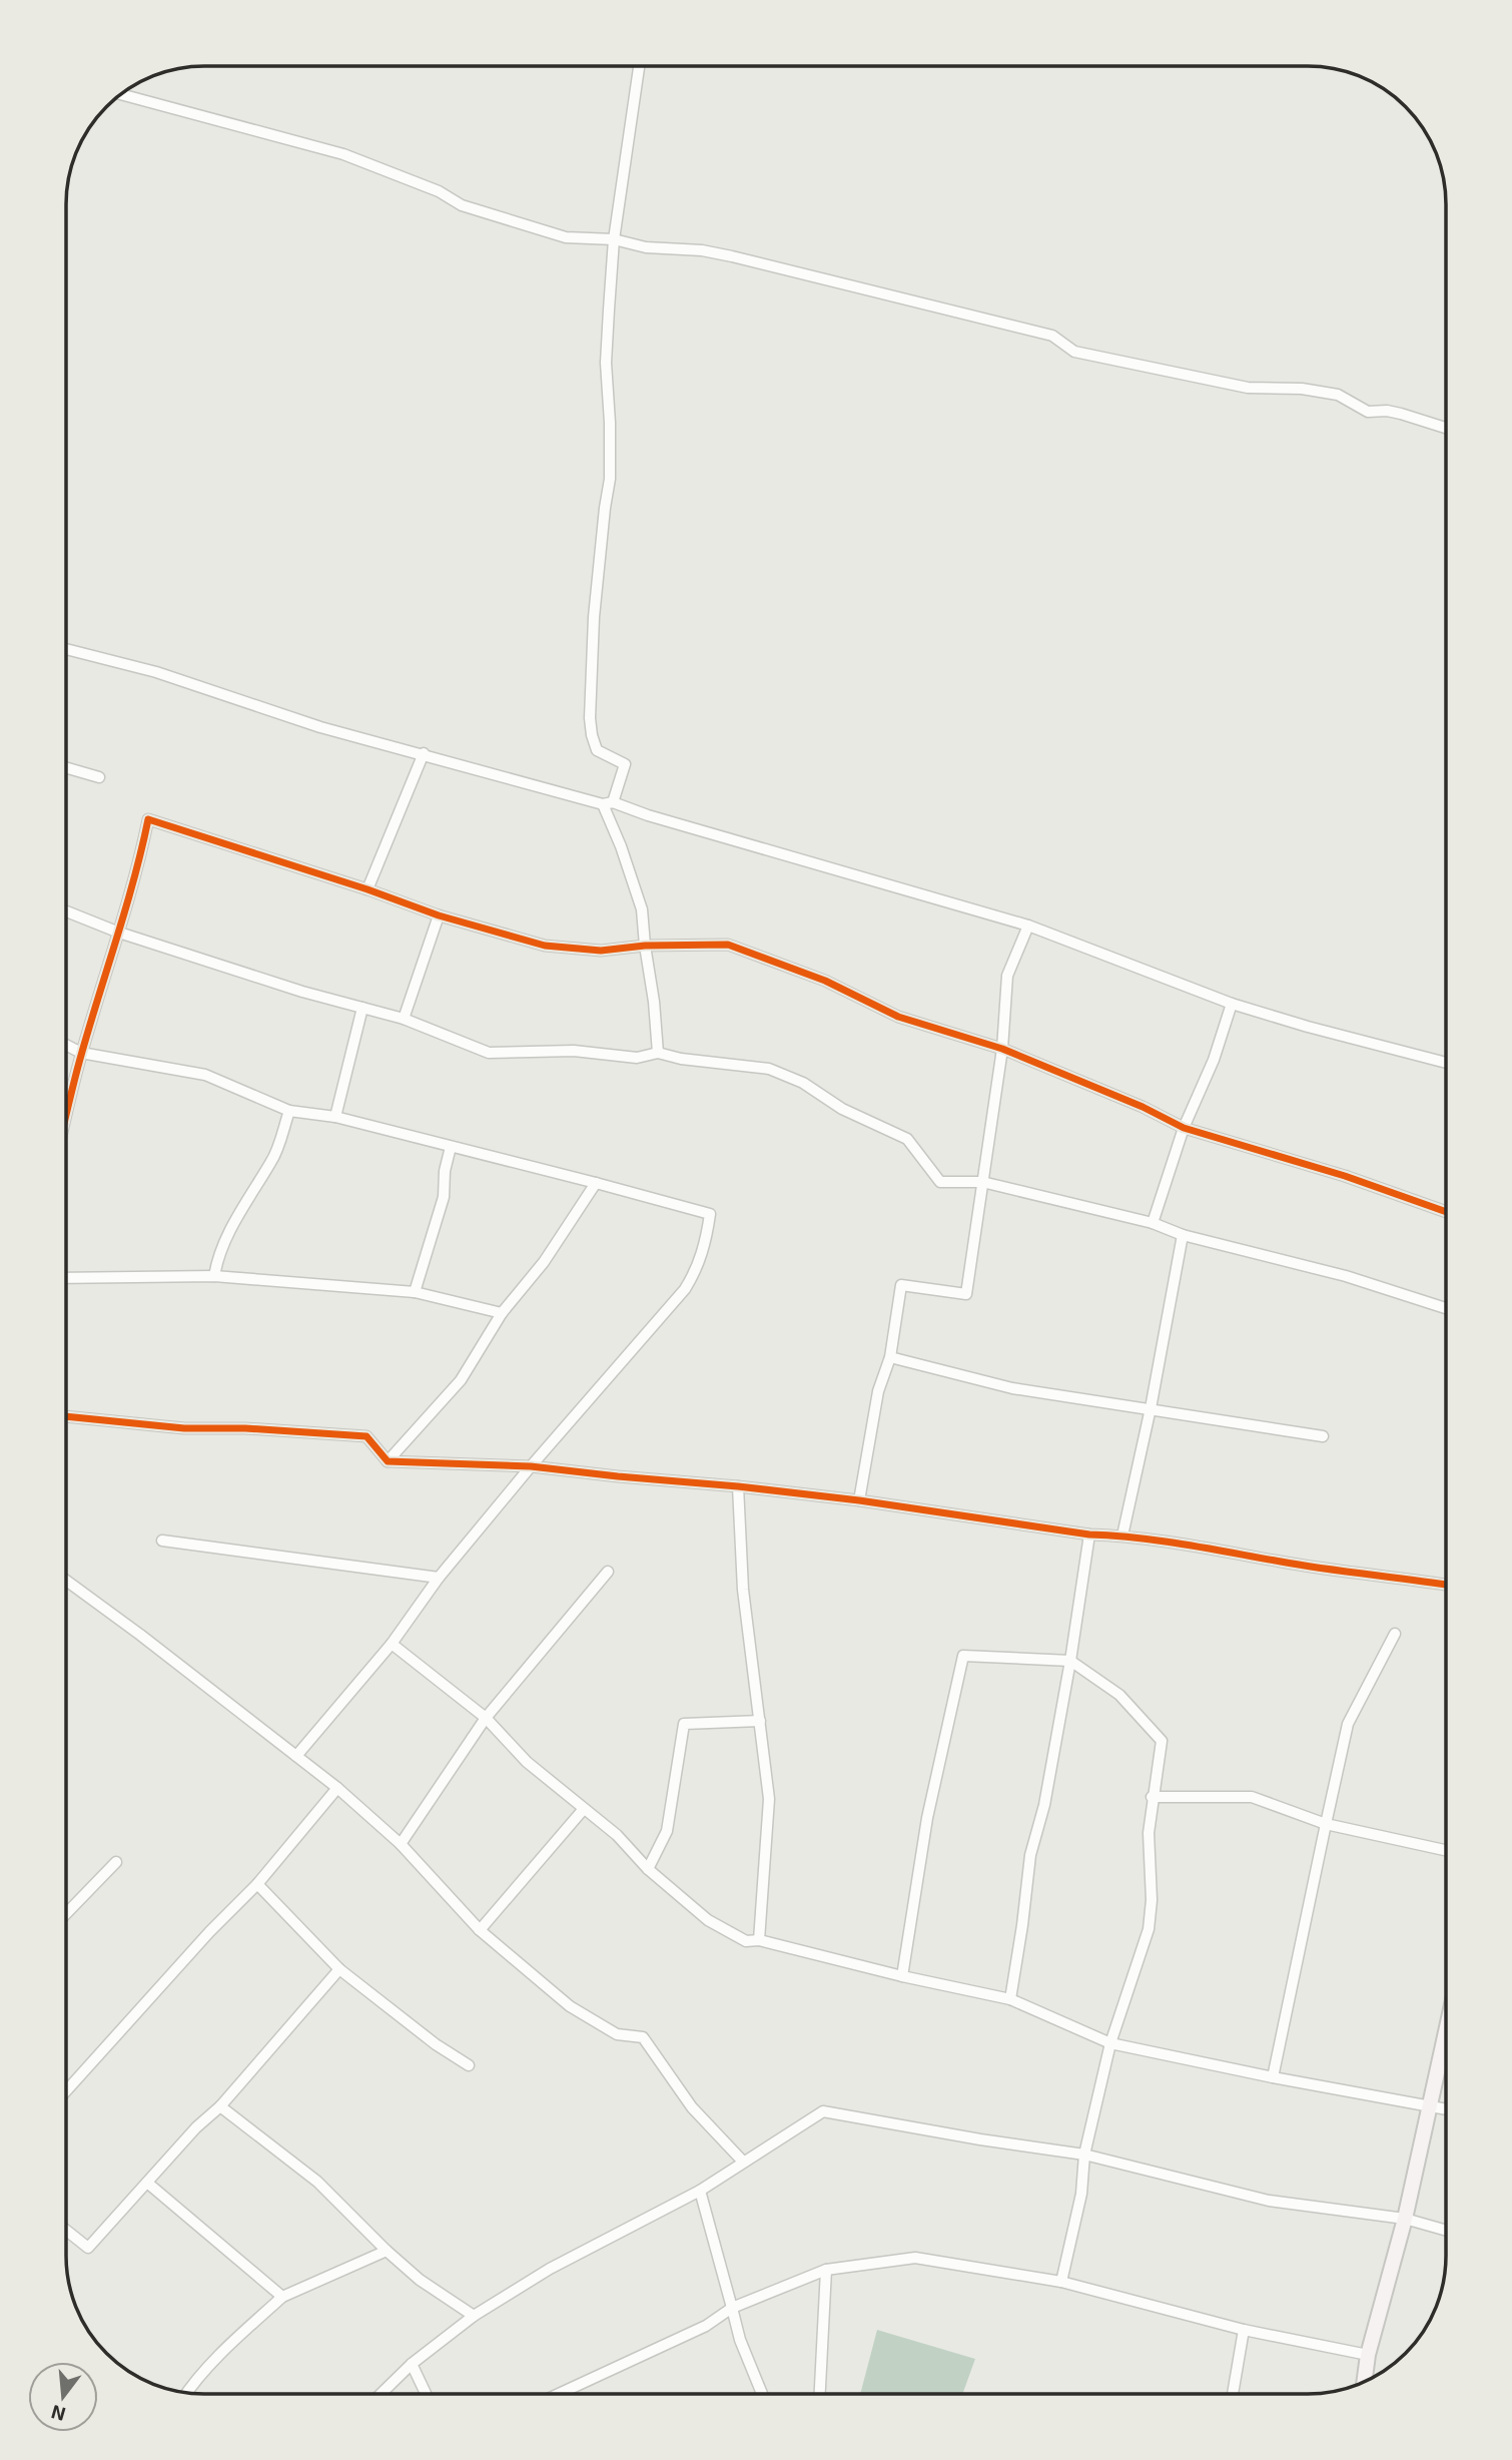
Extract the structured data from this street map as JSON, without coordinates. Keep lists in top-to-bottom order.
{
  "north": "bottom"
}
